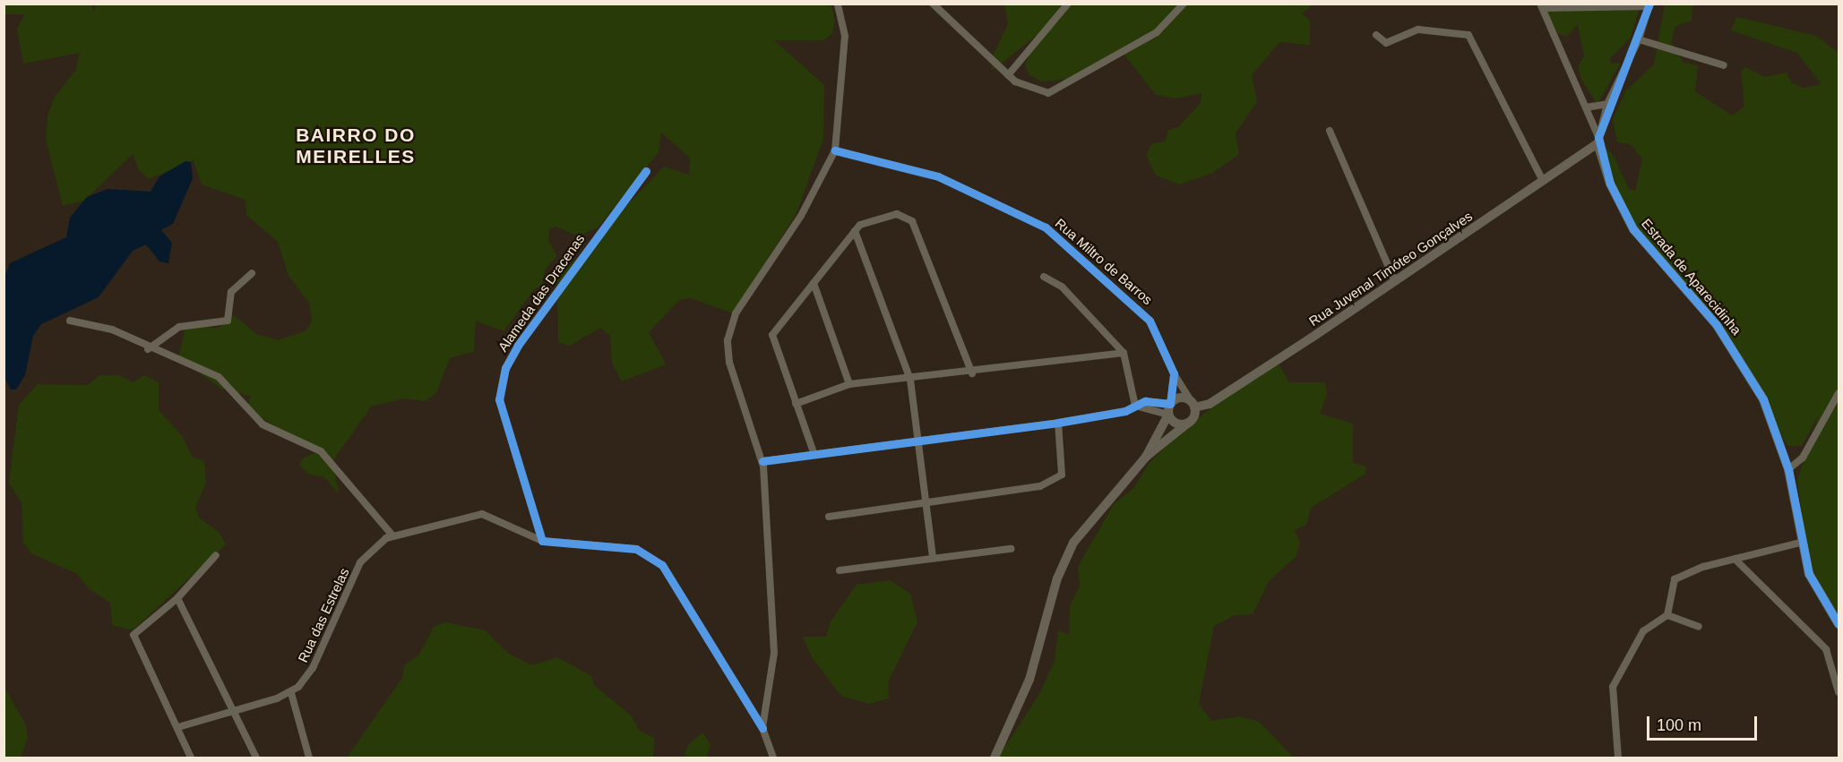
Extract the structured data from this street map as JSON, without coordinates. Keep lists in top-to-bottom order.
{
  "streets": {
    "street": [
      "Rua Miltro de Barros",
      "Rua Juvenal Timóteo Gonçalves",
      "Estrada de Aparecidinha",
      "Alameda das Dracenas",
      "Rua das Estrelas"
    ]
  },
  "crossings": [
    ["Rua Miltro de Barros", "Rua Juvenal Timóteo Gonçalves"],
    ["Rua Juvenal Timóteo Gonçalves", "Estrada de Aparecidinha"]
  ],
  "districts": ["BAIRRO DO MEIRELLES"],
  "scale_bar": "100 m"
}
